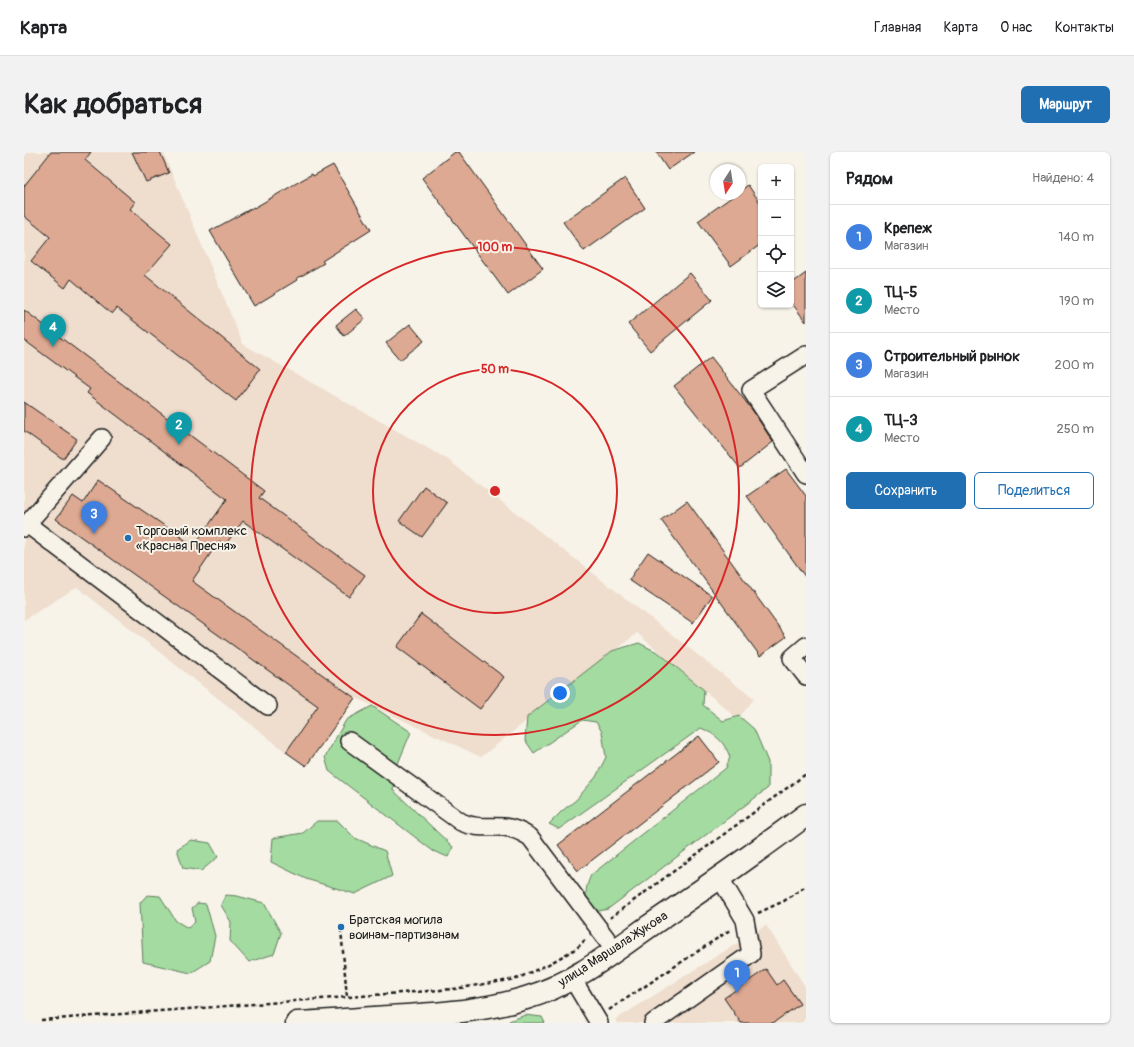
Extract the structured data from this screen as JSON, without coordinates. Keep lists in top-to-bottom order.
{
  "streets": {
    "main road": ["улица Маршала Жукова"]
  },
  "places": ["Торговый комплекс «Красная Пресня»", "Братская могила воинам-партизанам"],
  "north": "bottom",
  "page": {
    "header": "Карта",
    "nav": [
      "Главная",
      "Карта",
      "О нас",
      "Контакты"
    ],
    "buttons": [
      "Маршрут",
      ["Сохранить", "Поделиться"]
    ],
    "title": "Как добраться",
    "heading": ["Рядом", "Найдено: 4"],
    "map_buttons": ["+", "−"],
    "list": [
      {
        "mark": "1",
        "name": "Крепеж",
        "note": "Магазин",
        "value": "140 m"
      },
      {
        "mark": "2",
        "name": "ТЦ-5",
        "note": "Место",
        "value": "190 m"
      },
      {
        "mark": "3",
        "name": "Строительный рынок",
        "note": "Магазин",
        "value": "200 m"
      },
      {
        "mark": "4",
        "name": "ТЦ-3",
        "note": "Место",
        "value": "250 m"
      }
    ],
    "pins": [
      "4",
      "2",
      "3",
      "1"
    ]
  },
  "rings": ["100 m", "50 m"]
}
